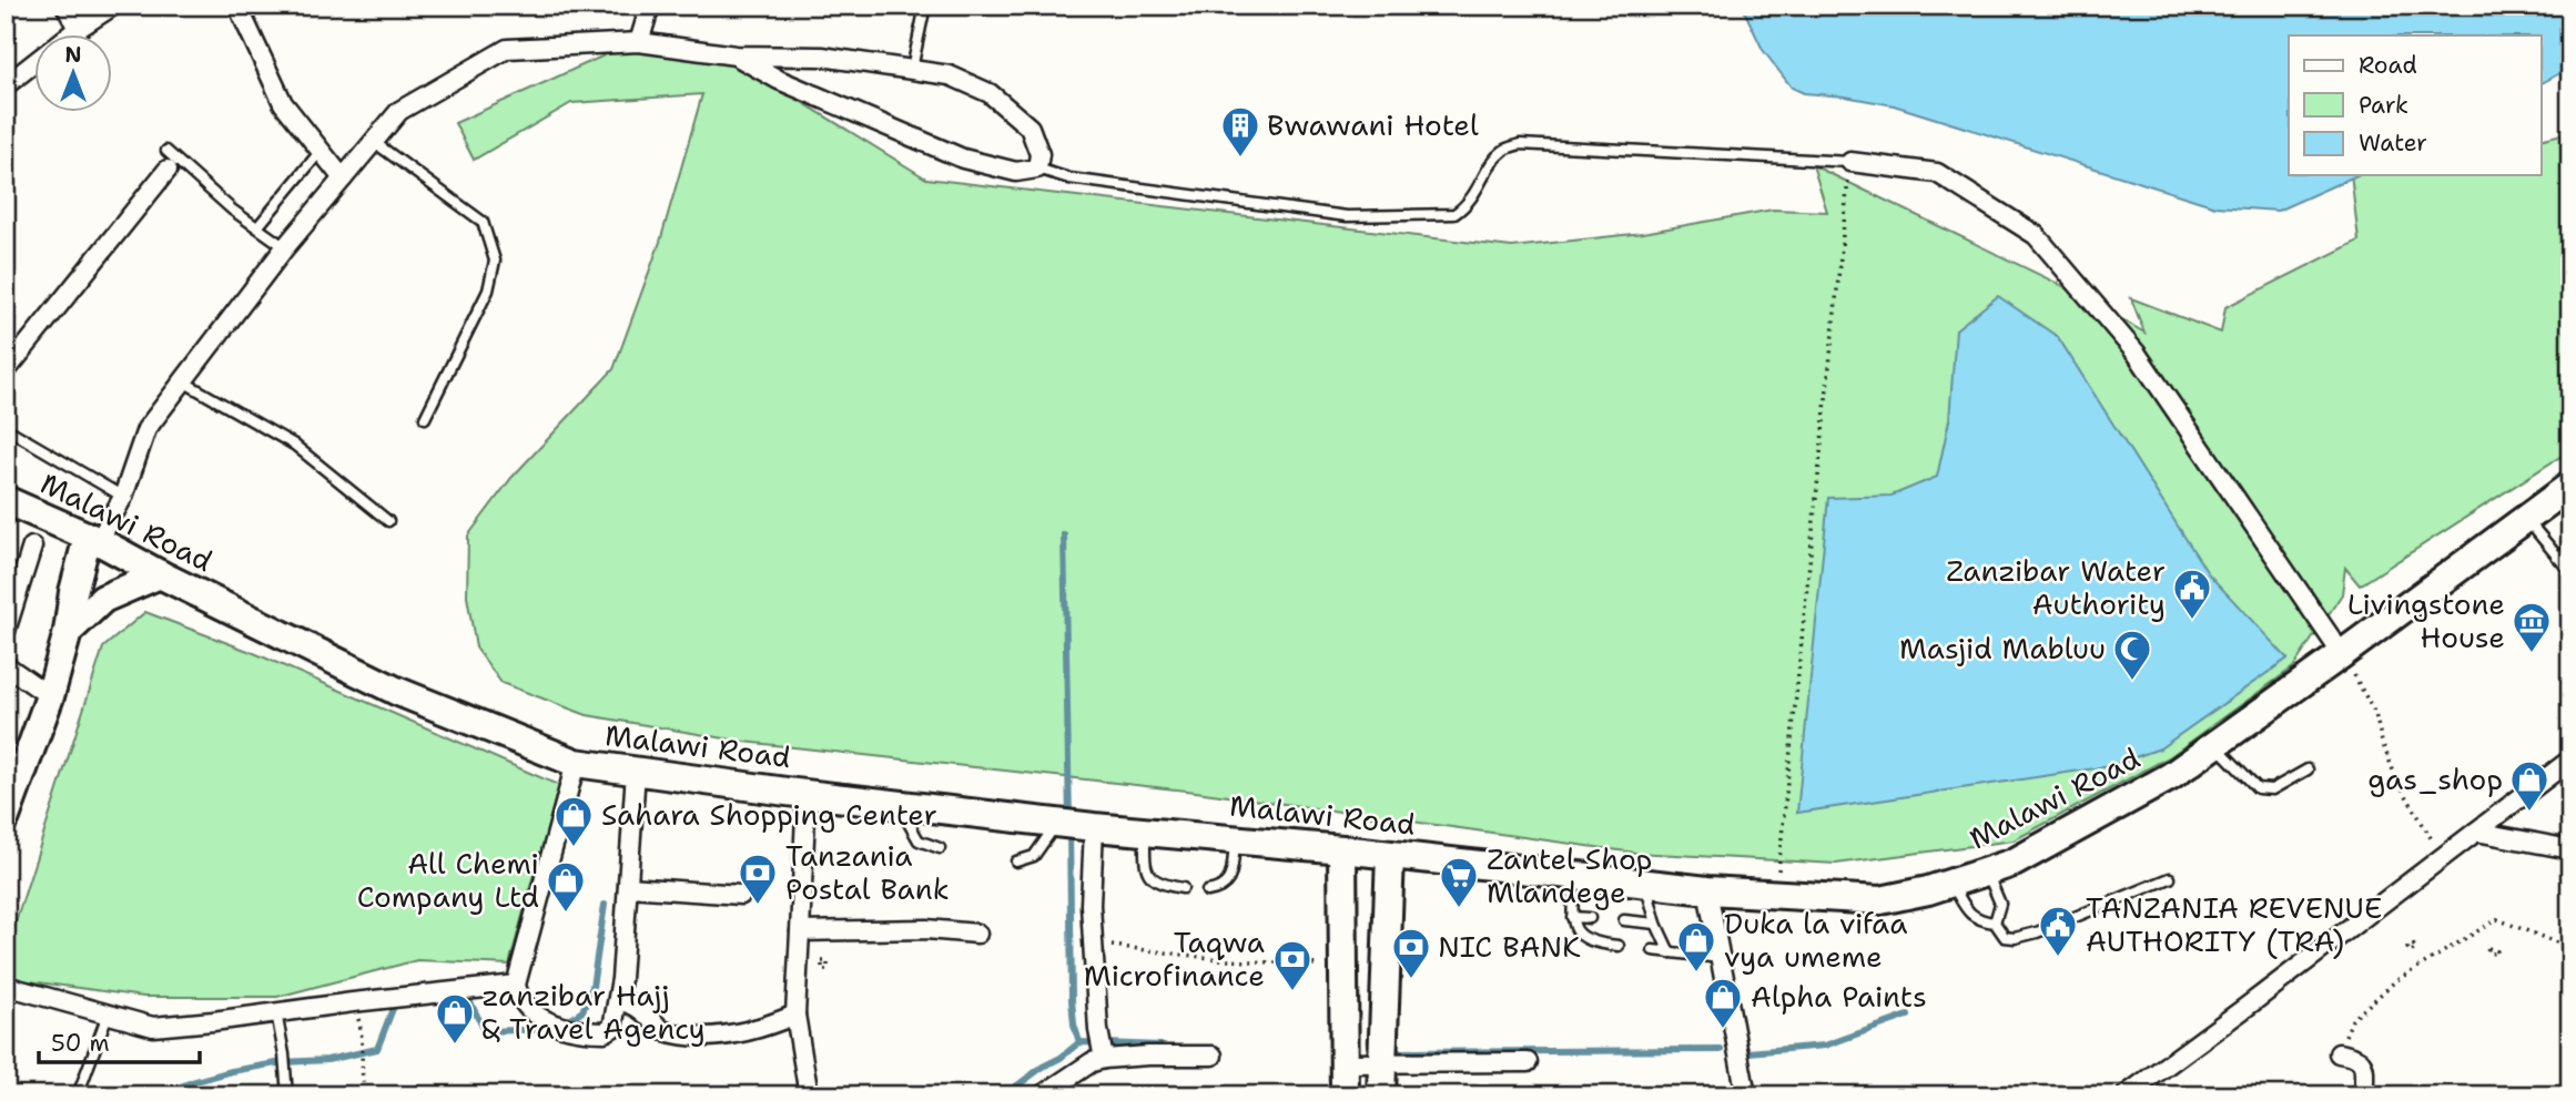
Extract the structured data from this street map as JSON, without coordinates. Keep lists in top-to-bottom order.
{
  "streets": {
    "main road": ["Malawi Road"]
  },
  "places": {
    "building": ["Bwawani Hotel"],
    "public building": ["Zanzibar Water Authority", "TANZANIA REVENUE AUTHORITY (TRA)"],
    "museum": ["Livingstone House"],
    "mosque": ["Masjid Mabluu"],
    "shop": [
      "gas_shop",
      "Sahara Shopping Center",
      "All Chemi Company Ltd",
      "Duka la vifaa vya umeme",
      "Alpha Paints",
      "zanzibar Hajj & Travel Agency"
    ],
    "bank": ["Tanzania Postal Bank", "NIC BANK", "Taqwa Microfinance"],
    "supermarket": ["Zantel Shop Mlandege"]
  },
  "legend": ["Road", "Park", "Water"],
  "scale_bar": "50 m",
  "north": "top"
}
